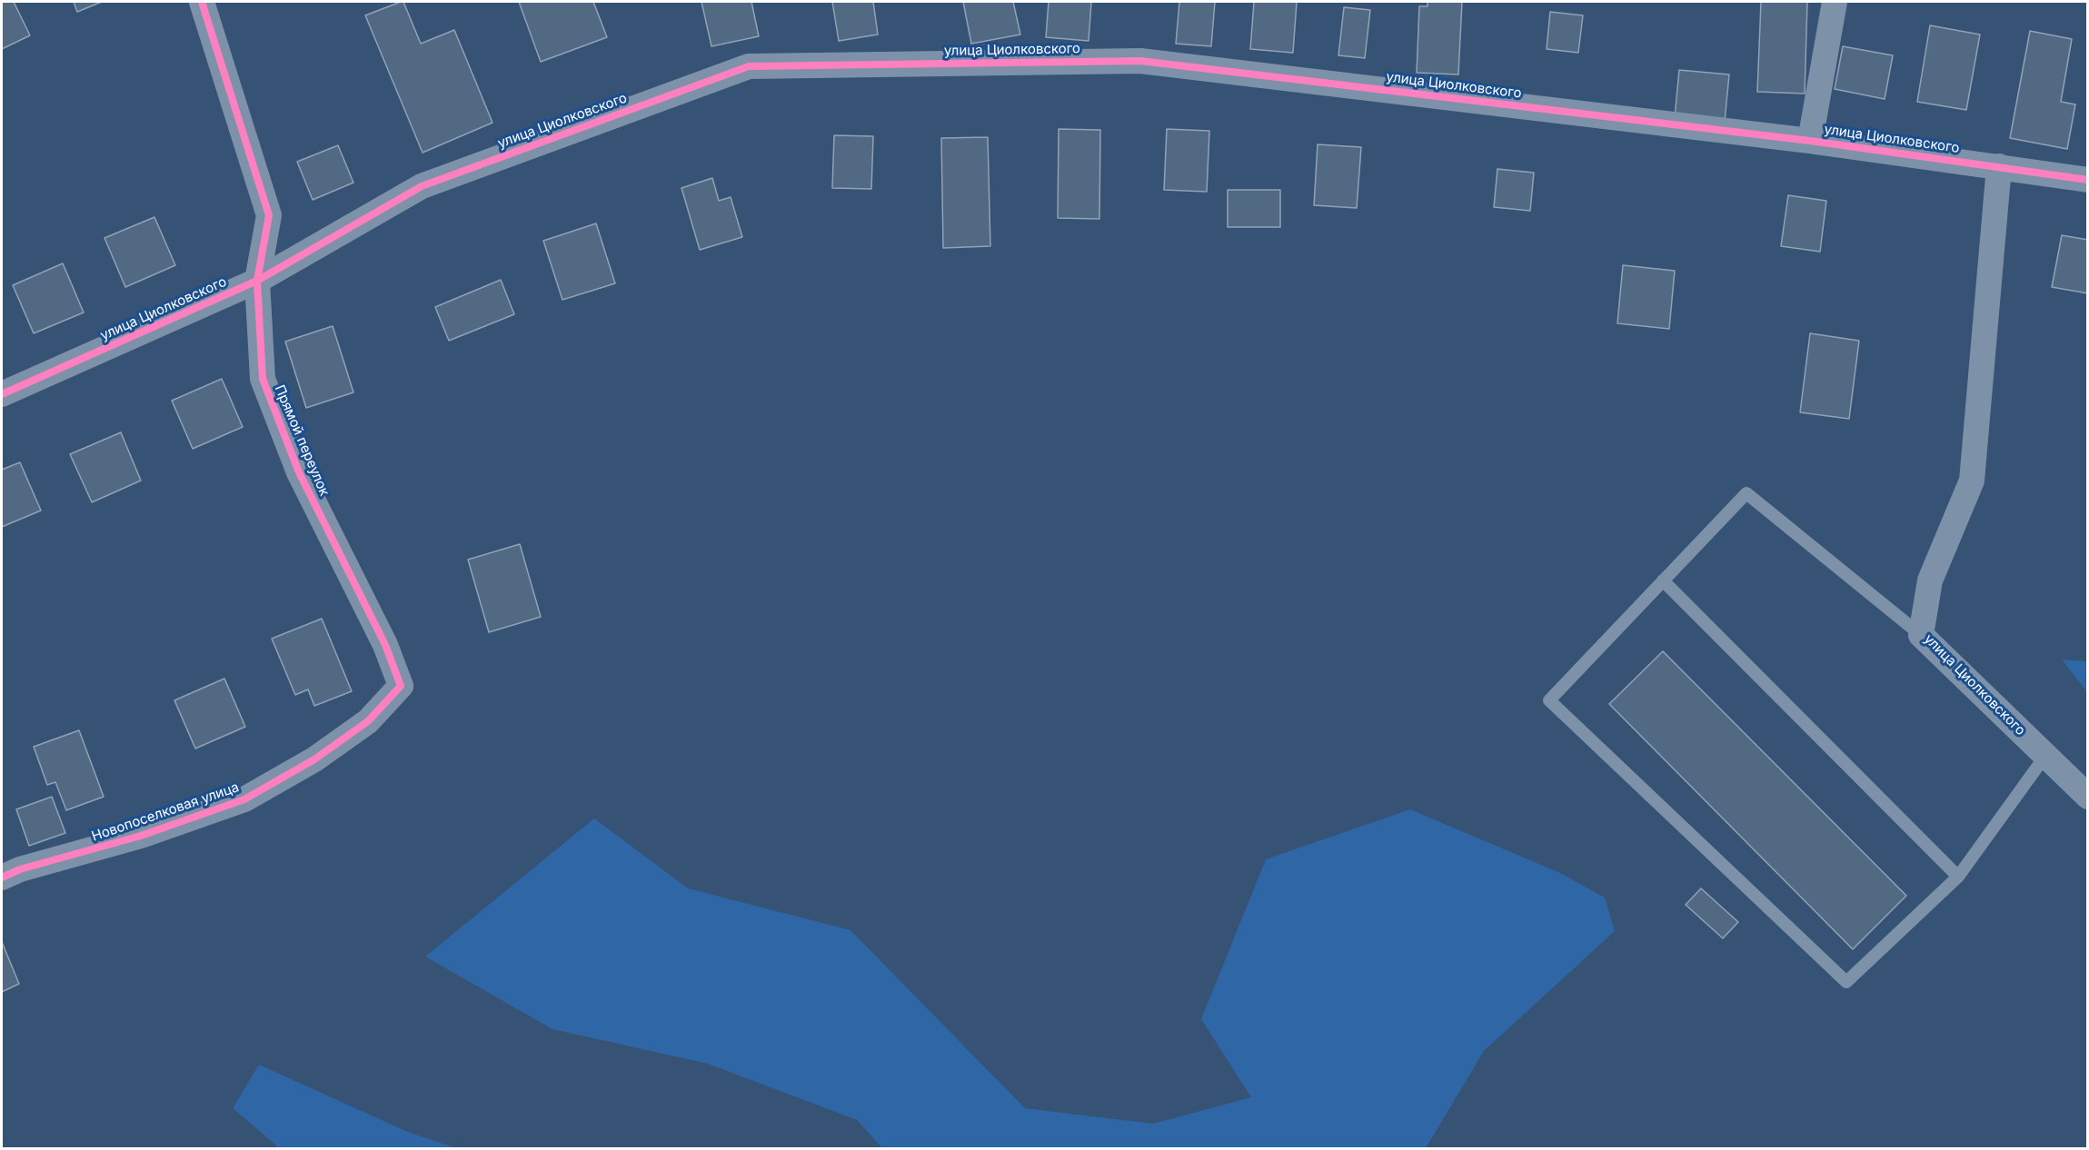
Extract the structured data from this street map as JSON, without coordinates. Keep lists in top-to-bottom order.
{
  "streets": {
    "street": ["улица Циолковского", "Прямой переулок", "Новопоселковая улица"]
  },
  "crossings": [
    ["улица Циолковского", "Прямой переулок"],
    ["Прямой переулок", "Новопоселковая улица"]
  ]
}
